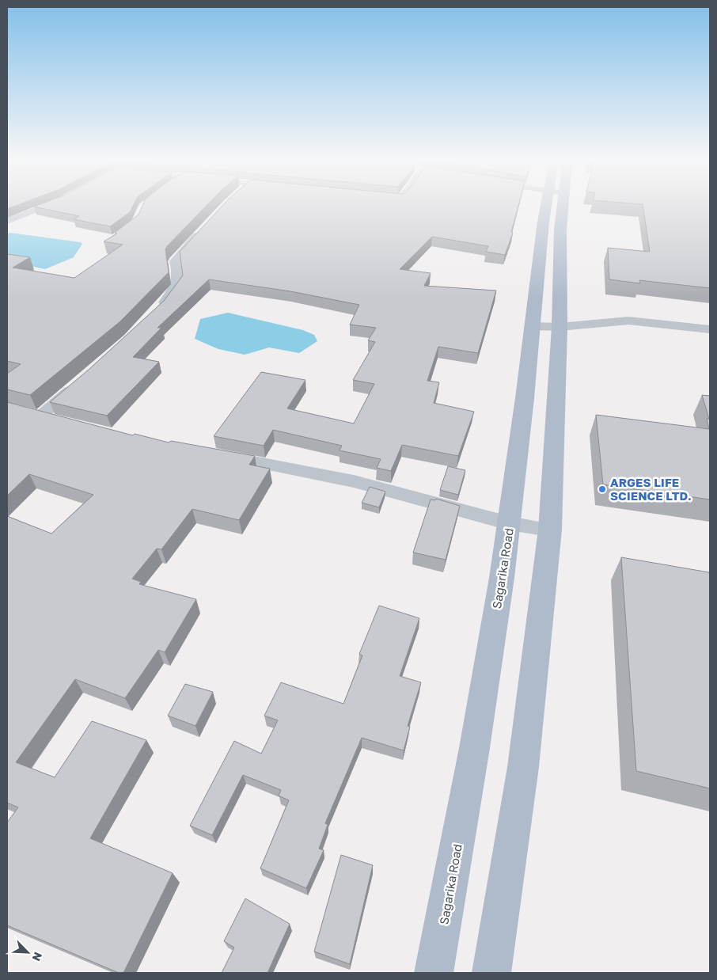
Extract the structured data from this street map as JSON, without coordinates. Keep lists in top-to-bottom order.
{
  "streets": {
    "main road": ["Sagarika Road"]
  },
  "places": ["ARGES LIFE SCIENCE LTD."],
  "north": "bottom right"
}
